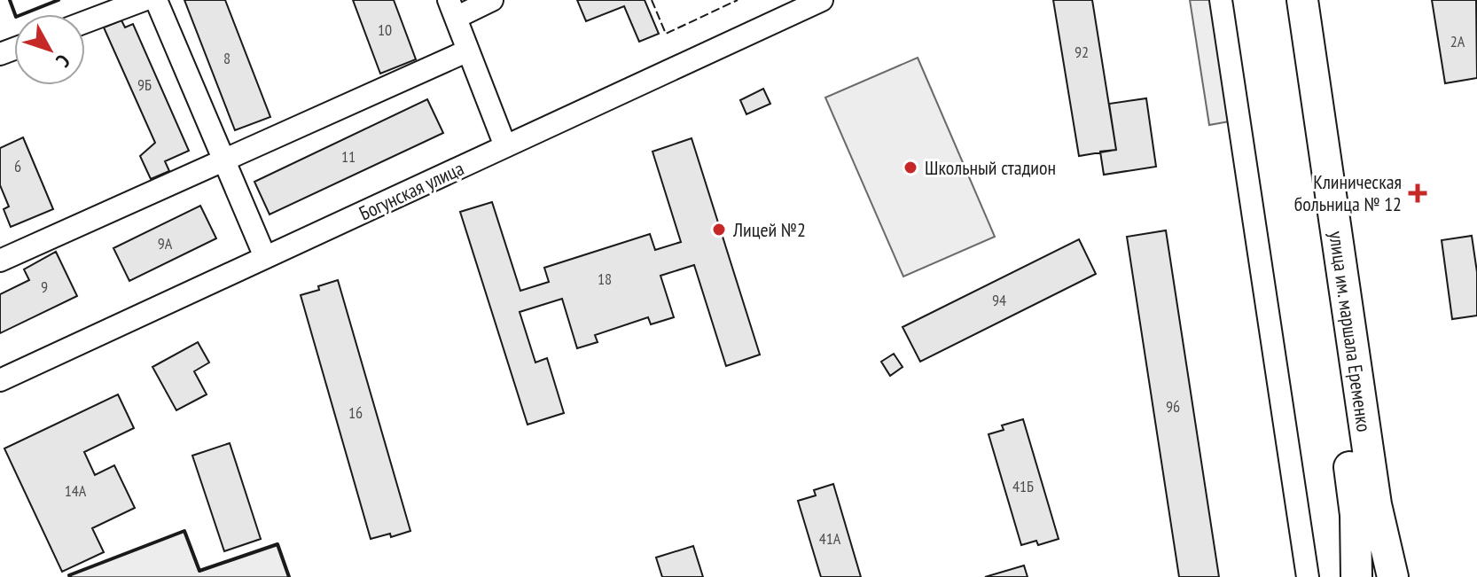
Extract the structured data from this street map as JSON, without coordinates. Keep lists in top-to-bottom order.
{
  "streets": {
    "highway": ["улица им. маршала Еременко"],
    "street": ["Богунская улица"]
  },
  "places": {
    "other": ["Школьный стадион", "Лицей №2"],
    "health": ["Клиническая больница № 12"]
  },
  "house_numbers": [
    "10",
    "2А",
    "92",
    "8",
    "9Б",
    "11",
    "6",
    "9А",
    "18",
    "9",
    "94",
    "96",
    "16",
    "41Б",
    "14А",
    "41А"
  ],
  "north": "bottom right"
}
